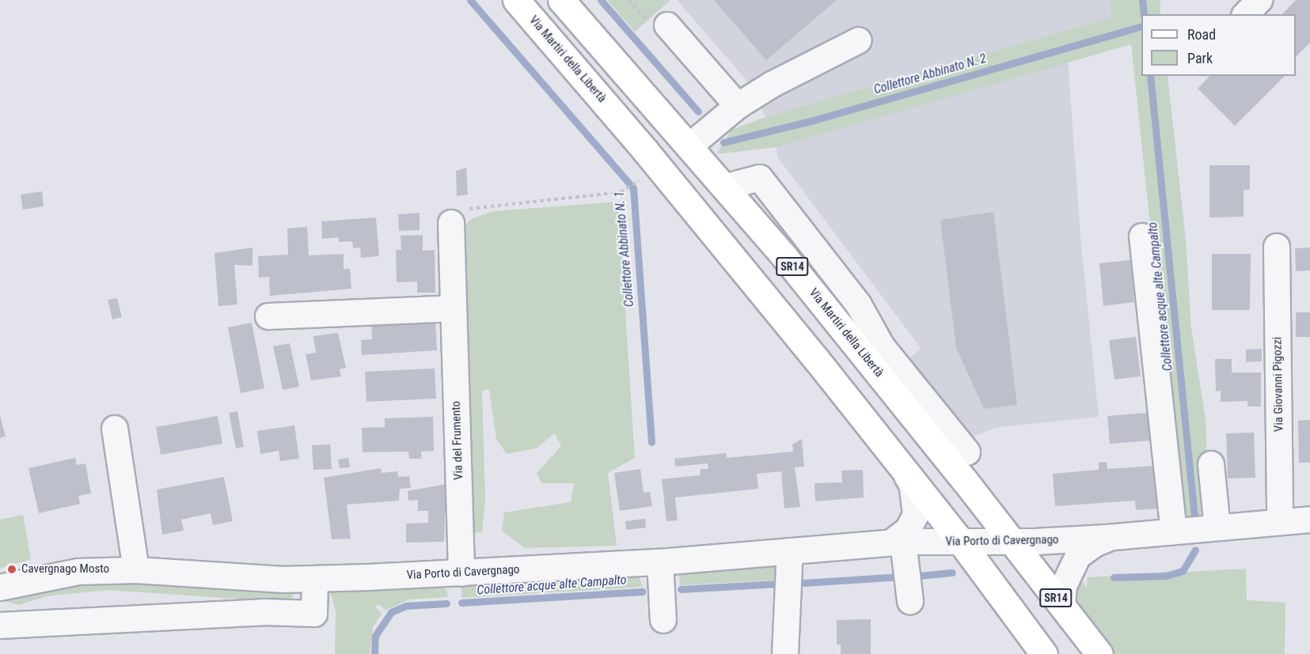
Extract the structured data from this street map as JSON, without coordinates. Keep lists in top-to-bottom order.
{
  "streets": {
    "main road": ["Via Martiri della Libertà", "SR14"],
    "street": ["Via Giovanni Pigozzi", "Via del Frumento", "Via Porto di Cavergnago"]
  },
  "crossings": [
    ["Via Martiri della Libertà", "Via Porto di Cavergnago"],
    ["Via Giovanni Pigozzi", "Via Porto di Cavergnago"],
    ["Via del Frumento", "Via Porto di Cavergnago"]
  ],
  "water": ["Collettore Abbinato N. 2", "Collettore Abbinato N. 1", "Collettore acque alte Campalto"],
  "places": ["Cavergnago Mosto"],
  "legend": ["Road", "Park"]
}
